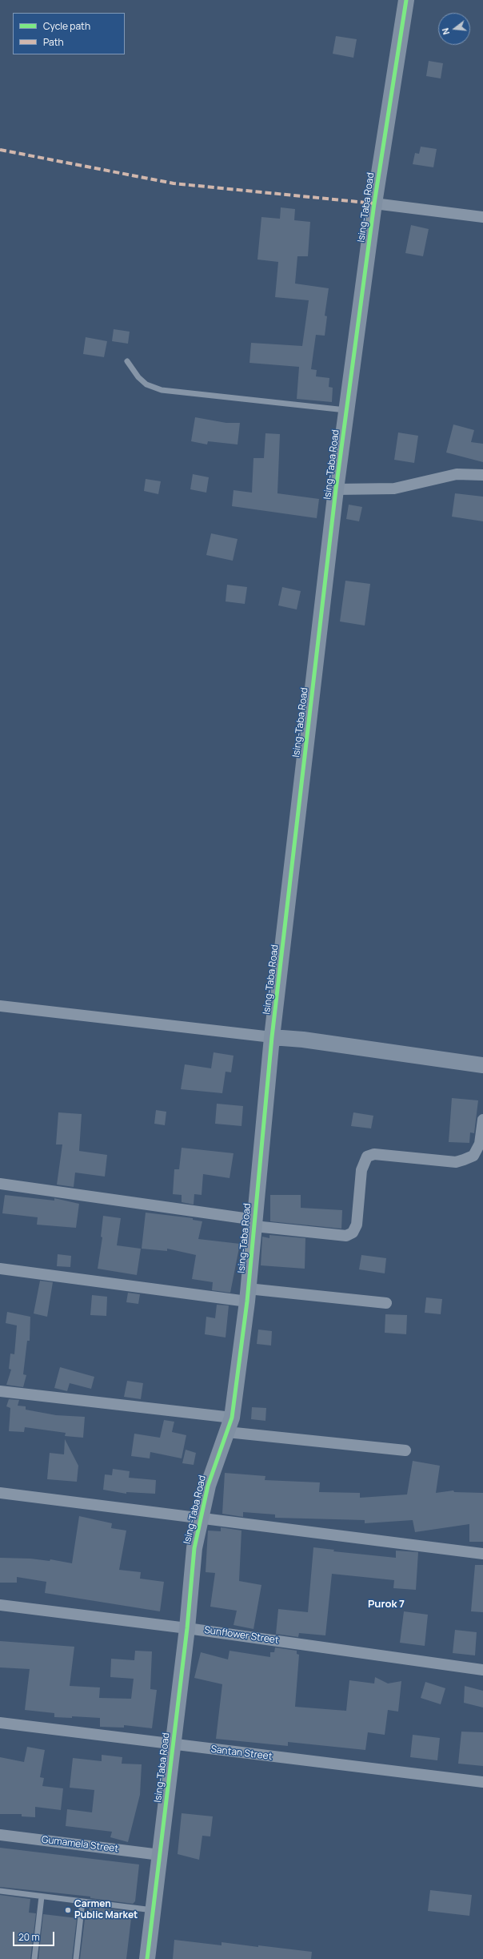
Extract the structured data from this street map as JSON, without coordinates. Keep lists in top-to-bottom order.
{
  "streets": {
    "street": [
      "Ising-Taba Road",
      "Sunflower Street",
      "Santan Street",
      "Gumamela Street"
    ]
  },
  "crossings": [
    ["Ising-Taba Road", "Sunflower Street"],
    ["Ising-Taba Road", "Santan Street"],
    ["Ising-Taba Road", "Gumamela Street"]
  ],
  "districts": ["Purok 7"],
  "places": ["Carmen Public Market"],
  "legend": ["Cycle path", "Path"],
  "scale_bar": "20 m",
  "north": "left"
}
